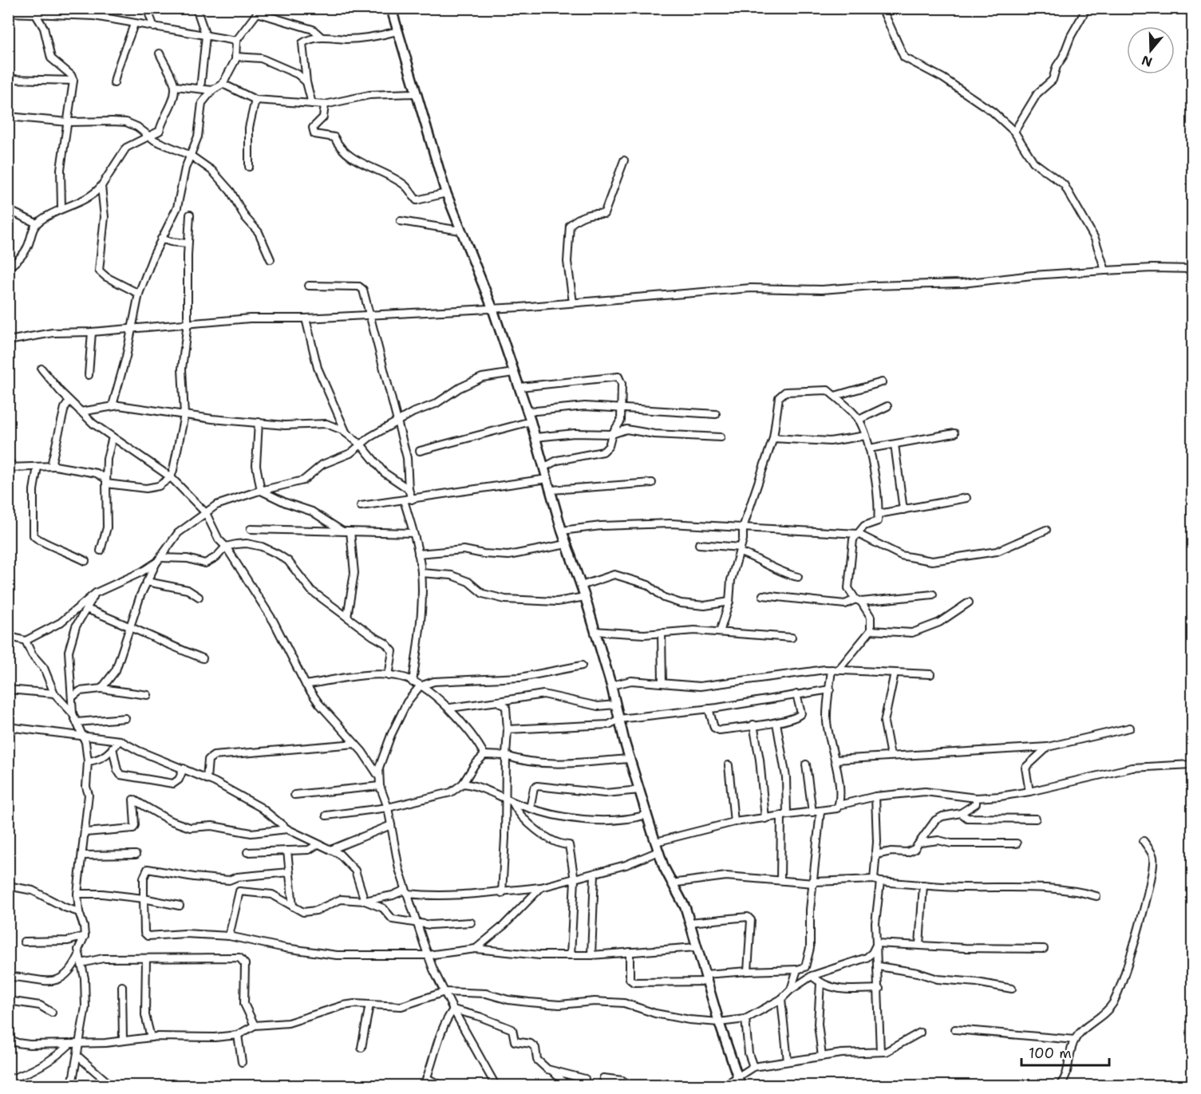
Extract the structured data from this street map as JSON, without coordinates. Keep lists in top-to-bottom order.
{
  "scale_bar": "100 m",
  "north": "bottom"
}
